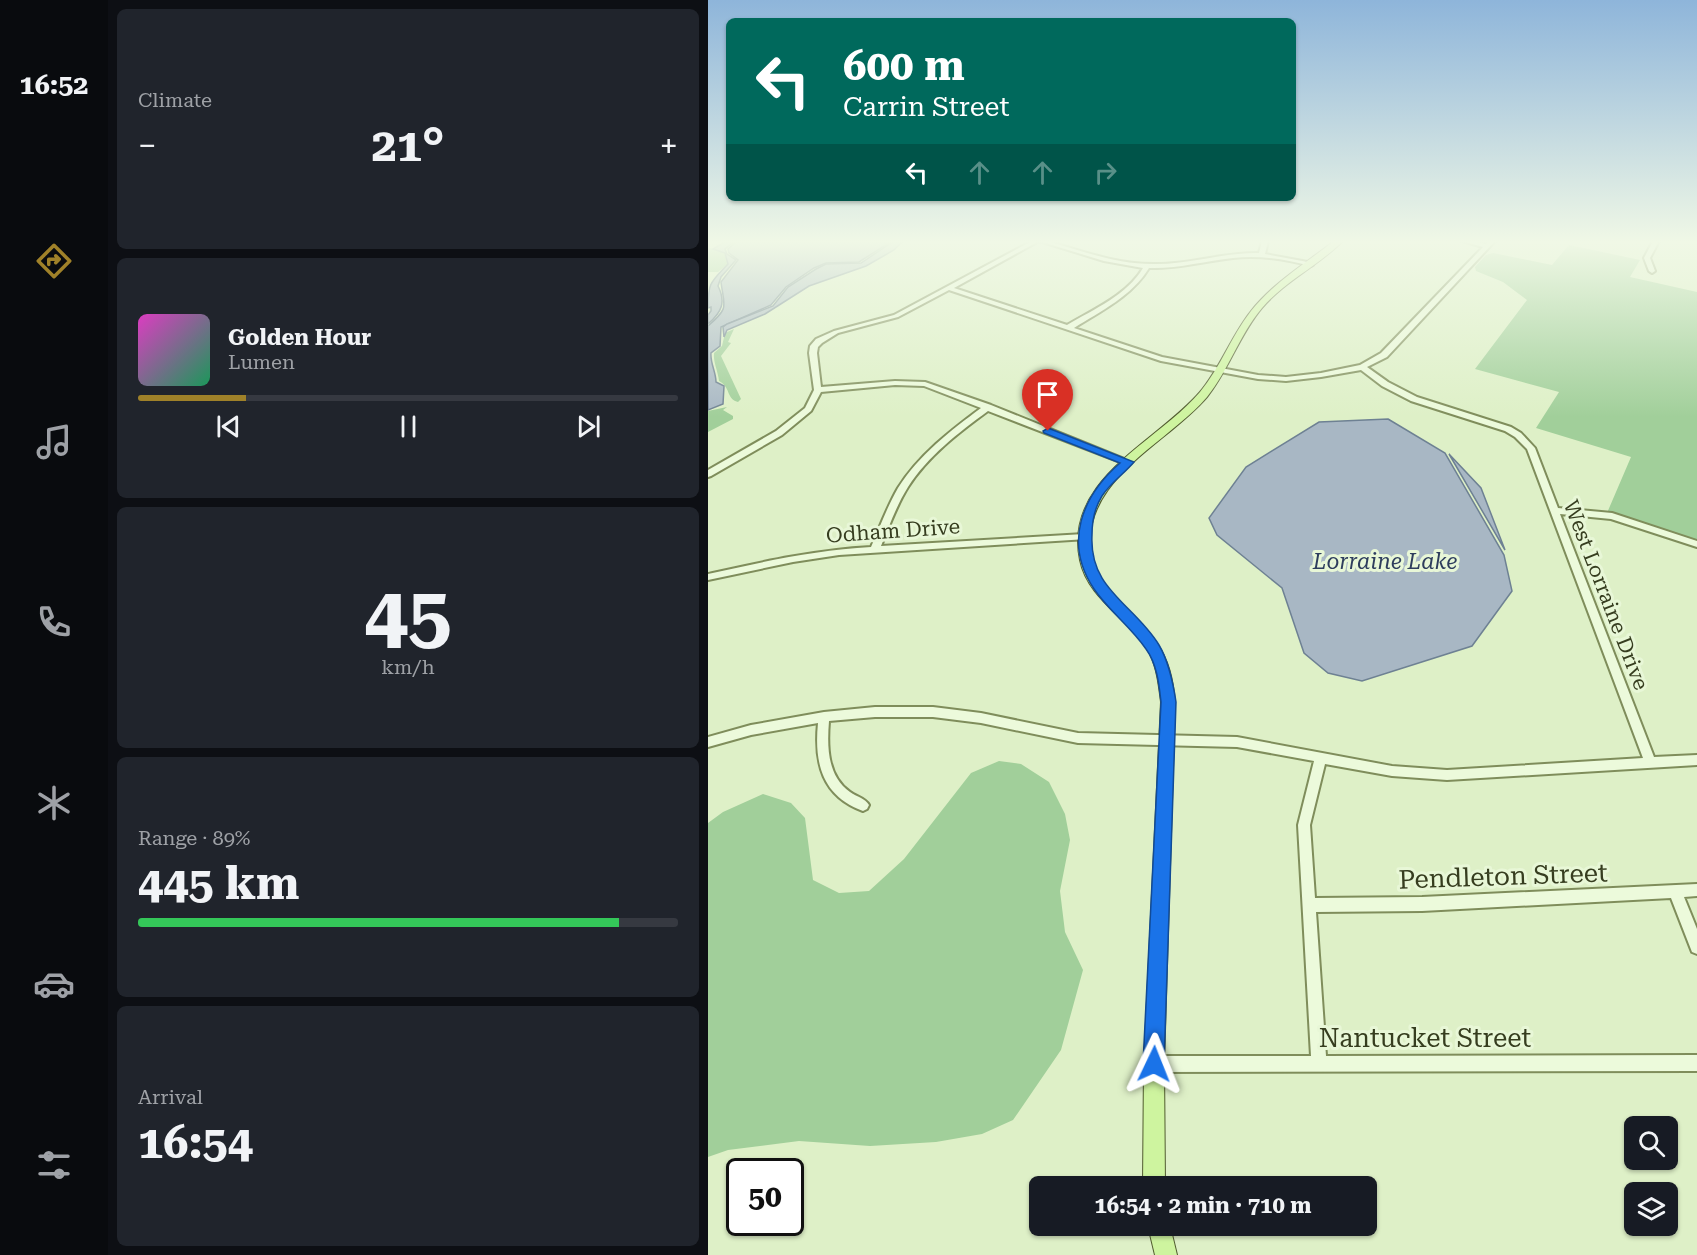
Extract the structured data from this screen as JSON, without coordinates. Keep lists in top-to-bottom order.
{
  "streets": {
    "street": [
      "Odham Drive",
      "West Lorraine Drive",
      "Pendleton Street",
      "Nantucket Street"
    ]
  },
  "water": ["Lorraine Lake"],
  "page": {
    "tabs": "16:52",
    "tile": [
      "Climate",
      ["45", "km/h"],
      ["Range · 89%", "445 km"],
      ["Arrival", "16:54"]
    ],
    "turn": ["600 m", "Carrin Street"],
    "heat": ["−", "21°", "+"],
    "song": ["Golden Hour", "Lumen"],
    "limit": "50",
    "trip": "16:54 · 2 min · 710 m"
  }
}
